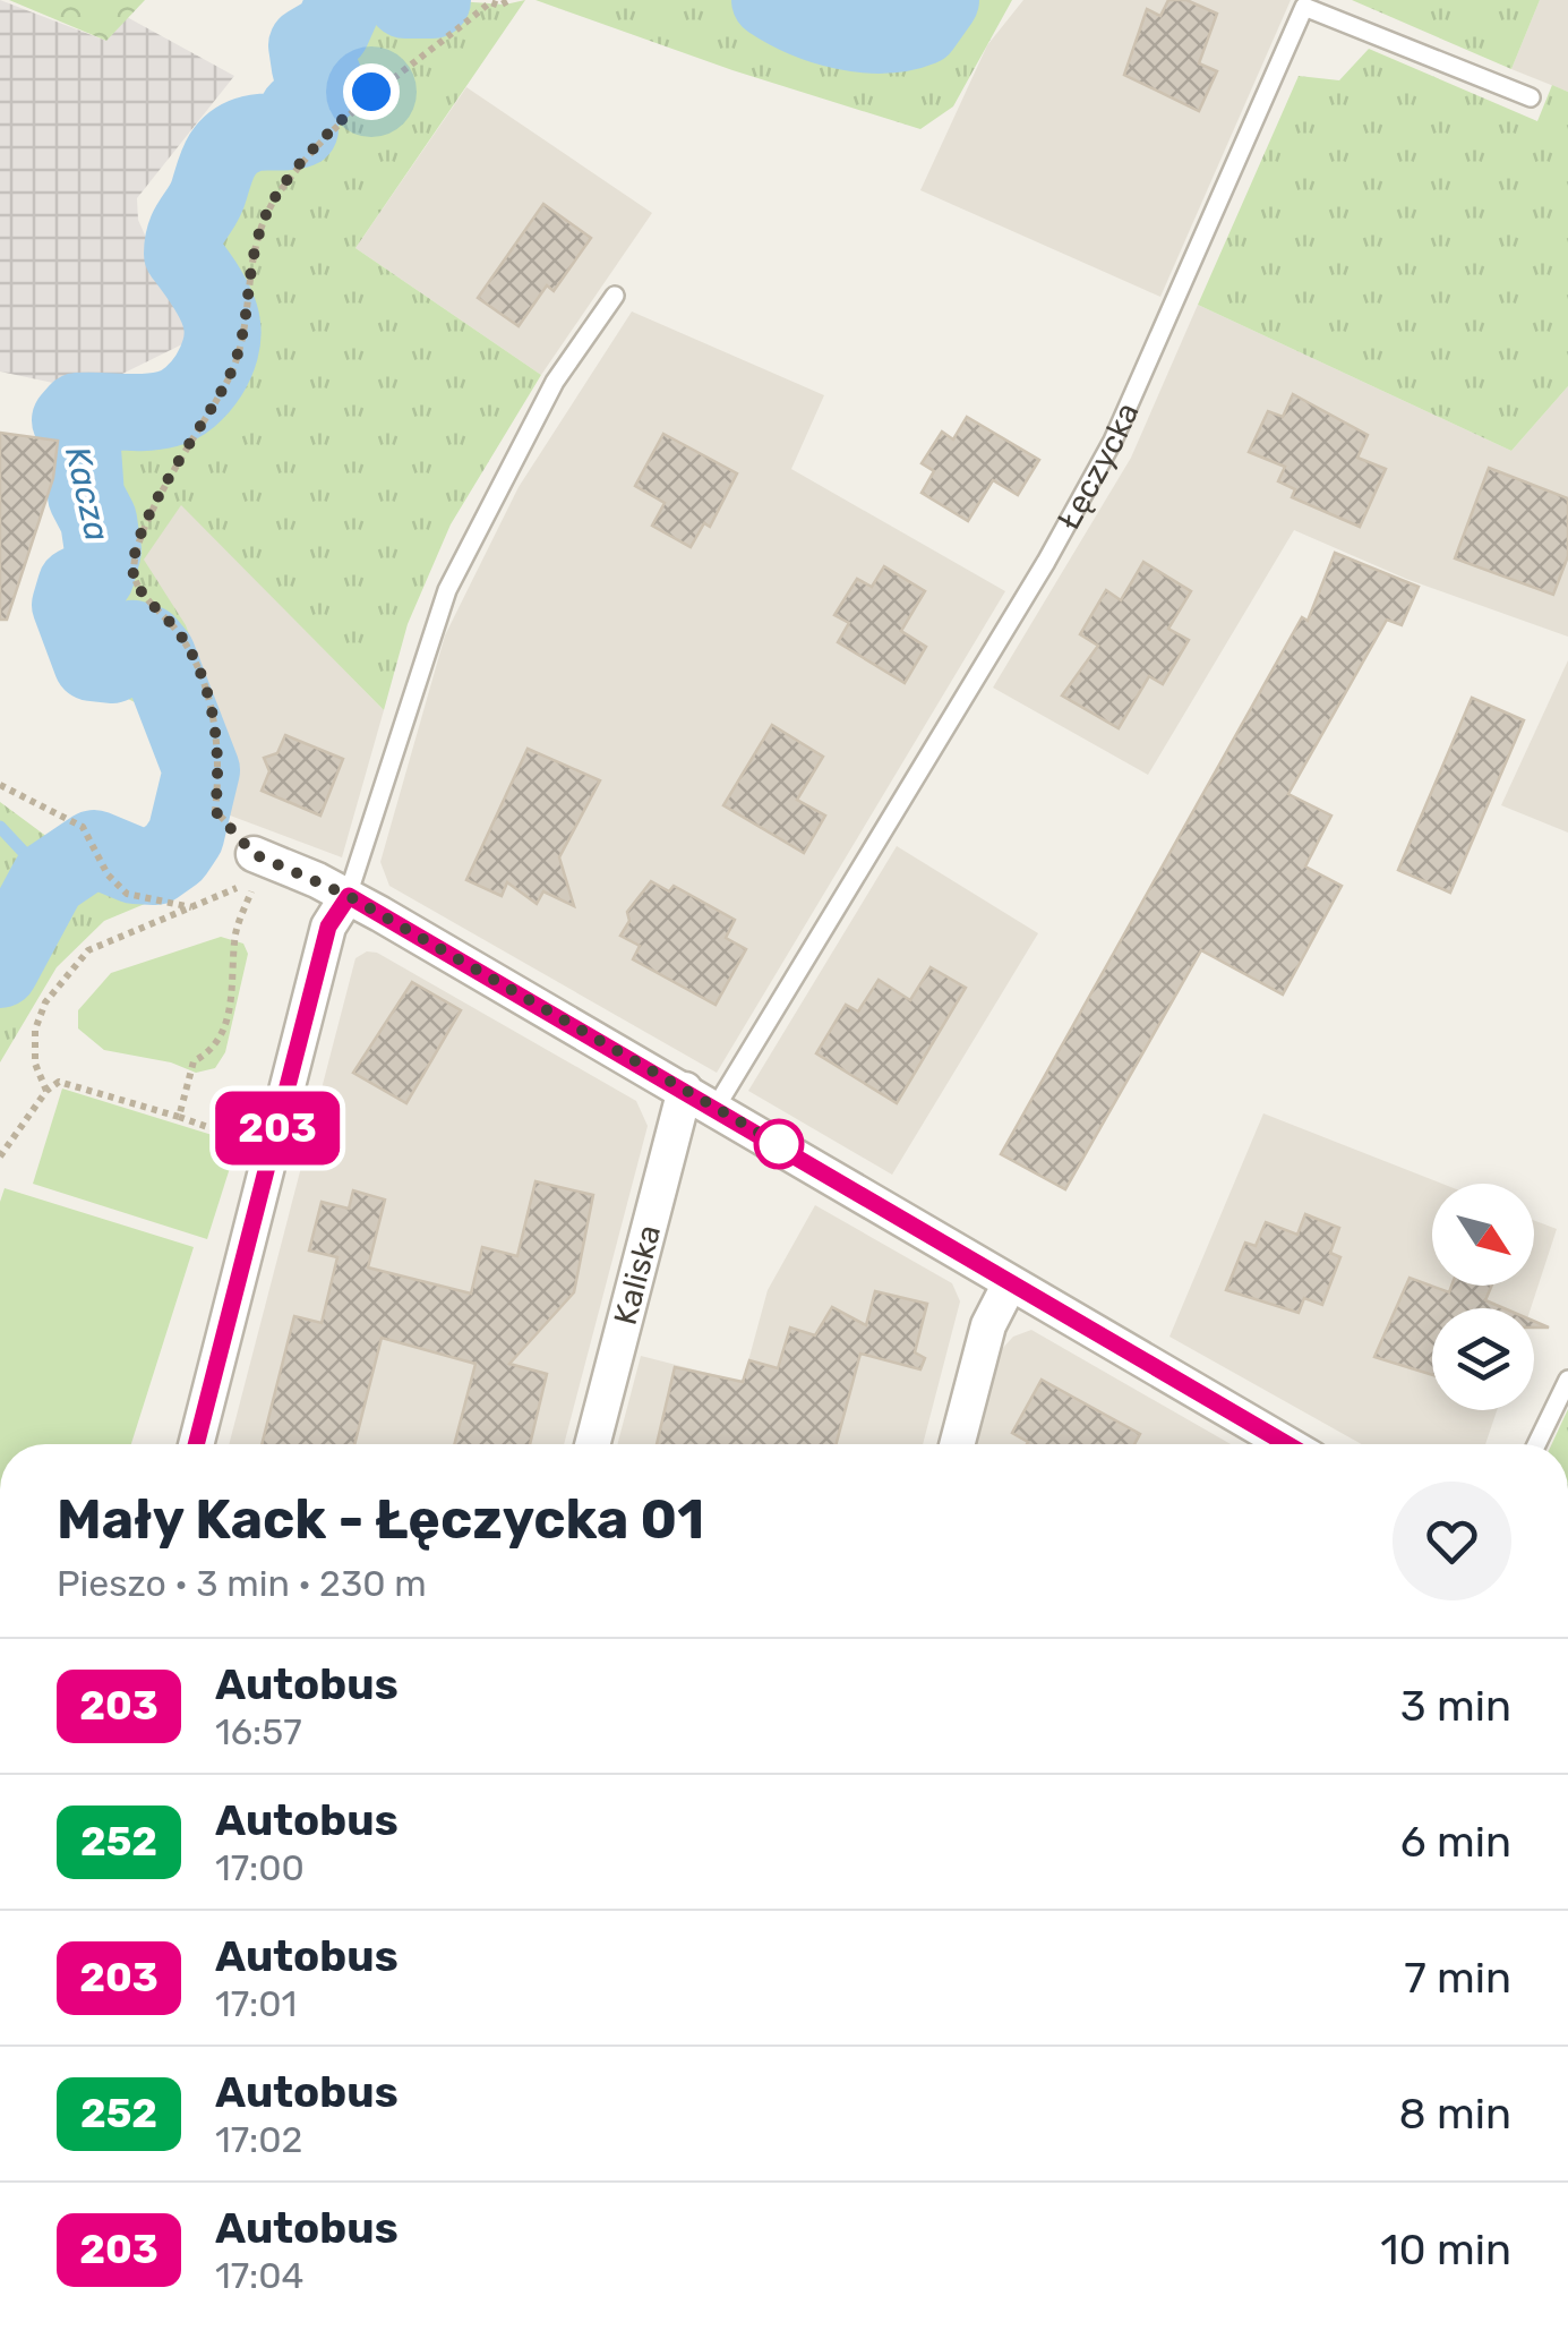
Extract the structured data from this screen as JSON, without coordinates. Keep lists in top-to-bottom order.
{
  "streets": {
    "street": ["Kaliska"],
    "lane": ["Łęczycka"]
  },
  "crossings": [
    ["Łęczycka", "Kaliska"]
  ],
  "water": ["Kacza"],
  "lines": ["bus line 203"],
  "north": "bottom right",
  "page": {
    "on_map": "203",
    "heading": ["Mały Kack - Łęczycka 01", "Pieszo · 3 min · 230 m"],
    "list": [
      {
        "mark": "203",
        "name": "Autobus",
        "note": "16:57",
        "value": "3 min"
      },
      {
        "mark": "252",
        "name": "Autobus",
        "note": "17:00",
        "value": "6 min"
      },
      {
        "mark": "203",
        "name": "Autobus",
        "note": "17:01",
        "value": "7 min"
      },
      {
        "mark": "252",
        "name": "Autobus",
        "note": "17:02",
        "value": "8 min"
      },
      {
        "mark": "203",
        "name": "Autobus",
        "note": "17:04",
        "value": "10 min"
      }
    ]
  }
}
